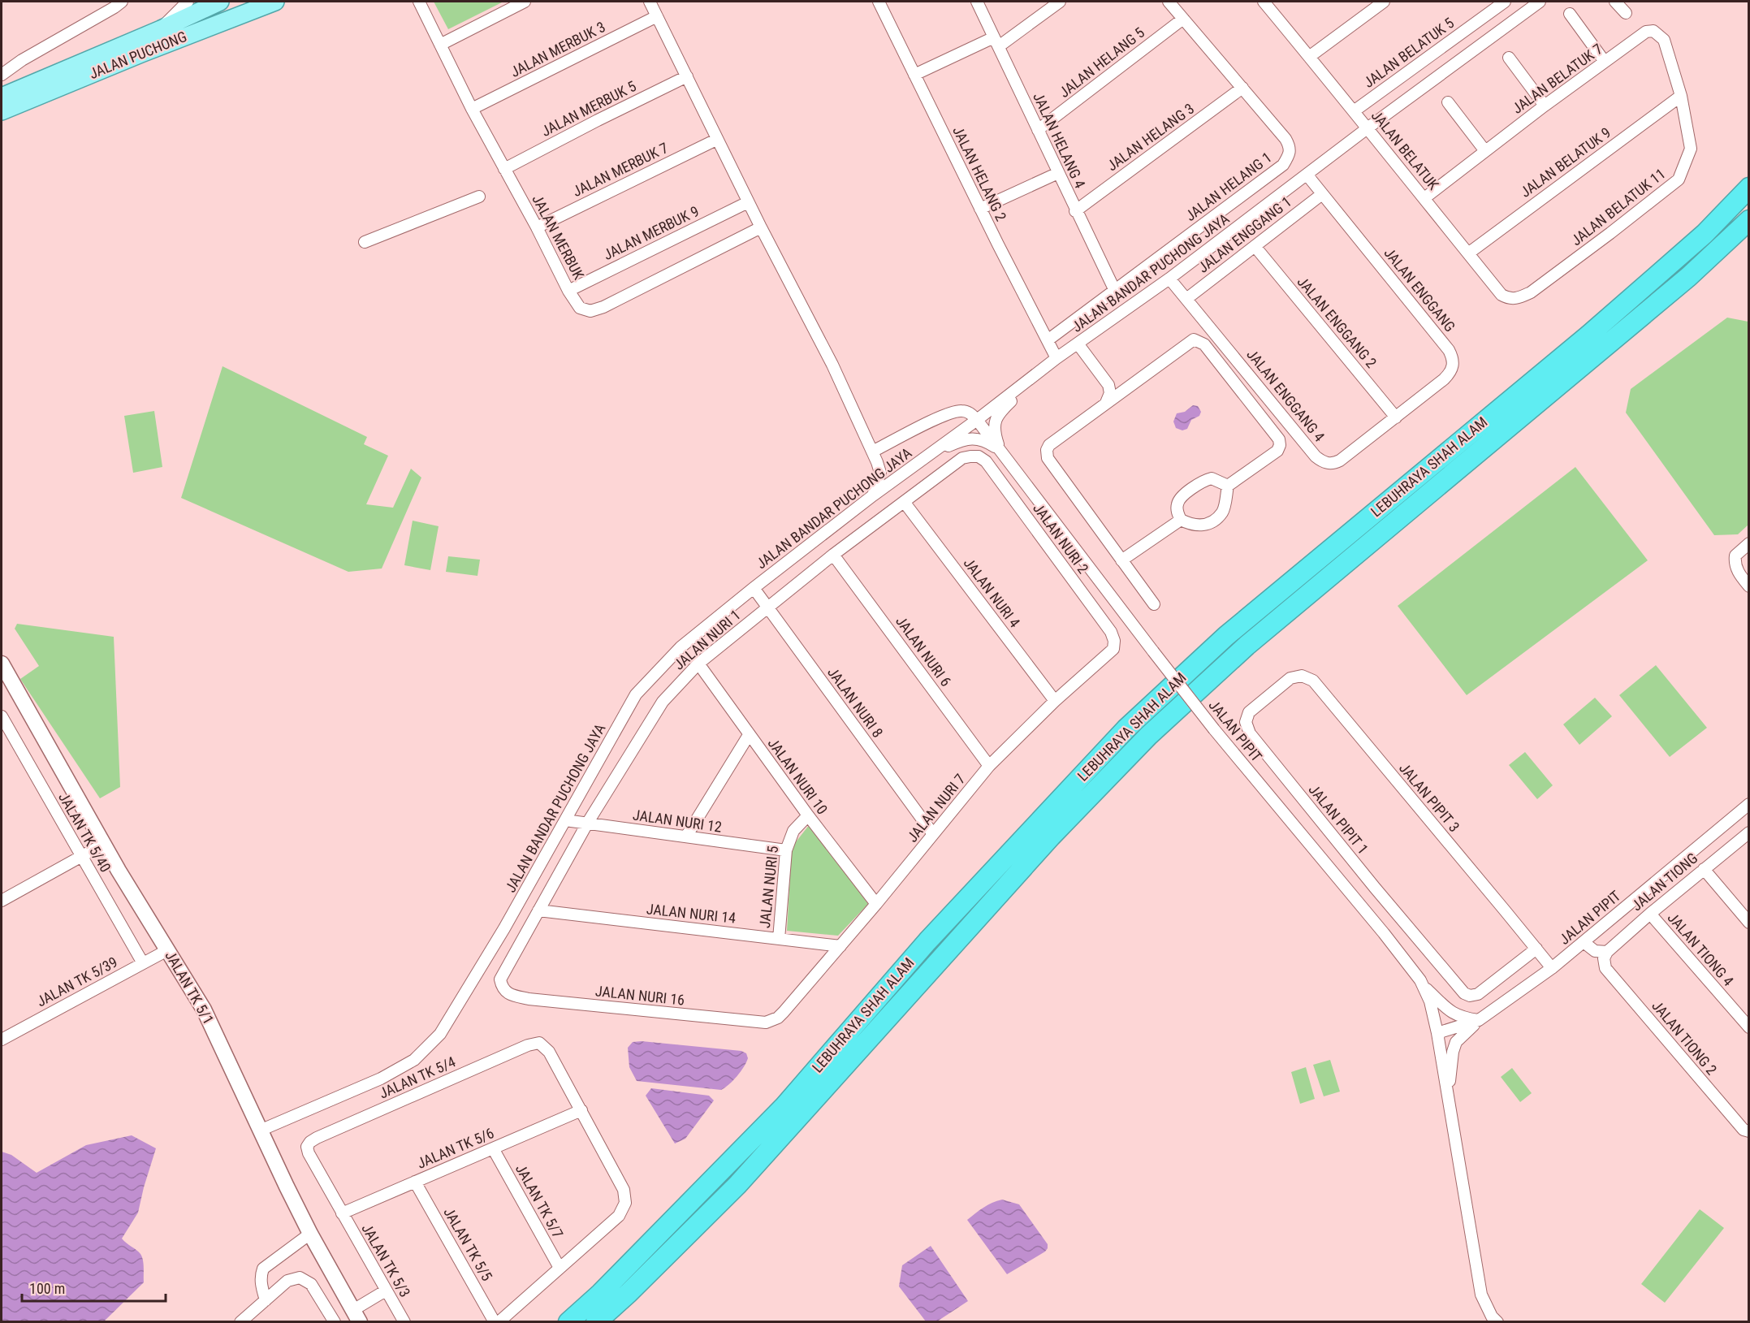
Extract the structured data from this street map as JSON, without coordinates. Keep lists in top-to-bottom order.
{
  "streets": {
    "highway": ["LEBUHRAYA SHAH ALAM"],
    "main road": ["JALAN PUCHONG"],
    "street": [
      "JALAN MERBUK 3",
      "JALAN BELATUK 5",
      "JALAN HELANG 5",
      "JALAN BELATUK 7",
      "JALAN MERBUK 5",
      "JALAN HELANG 3",
      "JALAN HELANG 4",
      "JALAN BELATUK",
      "JALAN BELATUK 9",
      "JALAN MERBUK 7",
      "JALAN HELANG 2",
      "JALAN HELANG 1",
      "JALAN BELATUK 11",
      "JALAN MERBUK 9",
      "JALAN ENGGANG 1",
      "JALAN MERBUK",
      "JALAN BANDAR PUCHONG JAYA",
      "JALAN ENGGANG",
      "JALAN ENGGANG 2",
      "JALAN ENGGANG 4",
      "JALAN NURI 2",
      "JALAN NURI 4",
      "JALAN NURI 1",
      "JALAN NURI 6",
      "JALAN NURI 8",
      "JALAN PIPIT",
      "JALAN NURI 10",
      "JALAN PIPIT 3",
      "JALAN NURI 7",
      "JALAN PIPIT 1",
      "JALAN NURI 12",
      "JALAN TK 5/40",
      "JALAN TIONG",
      "JALAN NURI 5",
      "JALAN NURI 14",
      "JALAN TIONG 4",
      "JALAN TK 5/39",
      "JALAN TK 5/1",
      "JALAN NURI 16",
      "JALAN TIONG 2",
      "JALAN TK 5/4",
      "JALAN TK 5/6",
      "JALAN TK 5/7",
      "JALAN TK 5/5",
      "JALAN TK 5/3"
    ]
  },
  "crossings": [
    ["JALAN MERBUK 3", "JALAN MERBUK"],
    ["JALAN BELATUK 5", "JALAN BELATUK"],
    ["JALAN HELANG 5", "JALAN HELANG 4"],
    ["JALAN HELANG 5", "JALAN HELANG 1"],
    ["JALAN BELATUK 7", "JALAN BELATUK"],
    ["JALAN BELATUK 7", "JALAN BELATUK 9"],
    ["JALAN BELATUK 7", "JALAN BELATUK 11"],
    ["JALAN MERBUK 5", "JALAN MERBUK"],
    ["JALAN HELANG 3", "JALAN HELANG 4"],
    ["JALAN HELANG 3", "JALAN HELANG 1"],
    ["JALAN HELANG 4", "JALAN HELANG 1"],
    ["JALAN BELATUK", "JALAN BELATUK 9"],
    ["JALAN BELATUK", "JALAN BELATUK 11"],
    ["JALAN BELATUK", "JALAN BANDAR PUCHONG JAYA"],
    ["JALAN BELATUK 9", "JALAN BELATUK 11"],
    ["JALAN MERBUK 7", "JALAN MERBUK"],
    ["JALAN HELANG 2", "JALAN HELANG 1"],
    ["JALAN HELANG 2", "JALAN BANDAR PUCHONG JAYA"],
    ["JALAN MERBUK 9", "JALAN MERBUK"],
    ["JALAN ENGGANG 1", "JALAN ENGGANG"],
    ["JALAN ENGGANG 1", "JALAN ENGGANG 2"],
    ["JALAN ENGGANG 1", "JALAN ENGGANG 4"],
    ["JALAN BANDAR PUCHONG JAYA", "JALAN ENGGANG"],
    ["JALAN BANDAR PUCHONG JAYA", "JALAN ENGGANG 4"],
    ["JALAN BANDAR PUCHONG JAYA", "JALAN NURI 8"],
    ["JALAN BANDAR PUCHONG JAYA", "JALAN PIPIT"],
    ["JALAN BANDAR PUCHONG JAYA", "JALAN NURI 12"],
    ["JALAN BANDAR PUCHONG JAYA", "JALAN TK 5/1"],
    ["JALAN ENGGANG", "JALAN ENGGANG 2"],
    ["JALAN ENGGANG", "JALAN ENGGANG 4"],
    ["JALAN ENGGANG 2", "JALAN ENGGANG 4"],
    ["JALAN NURI 2", "JALAN NURI 1"],
    ["JALAN NURI 2", "JALAN NURI 7"],
    ["JALAN NURI 4", "JALAN NURI 1"],
    ["JALAN NURI 4", "JALAN NURI 7"],
    ["JALAN NURI 1", "JALAN NURI 6"],
    ["JALAN NURI 1", "JALAN NURI 8"],
    ["JALAN NURI 1", "JALAN NURI 10"],
    ["JALAN NURI 1", "JALAN NURI 12"],
    ["JALAN NURI 1", "JALAN NURI 14"],
    ["JALAN NURI 1", "JALAN NURI 16"],
    ["JALAN NURI 6", "JALAN NURI 7"],
    ["JALAN NURI 8", "JALAN NURI 7"],
    ["JALAN PIPIT", "JALAN PIPIT 3"],
    ["JALAN NURI 10", "JALAN NURI 7"],
    ["JALAN NURI 10", "JALAN NURI 5"],
    ["JALAN PIPIT 3", "JALAN PIPIT 1"],
    ["JALAN NURI 7", "JALAN NURI 14"],
    ["JALAN NURI 7", "JALAN NURI 16"],
    ["JALAN NURI 12", "JALAN NURI 5"],
    ["JALAN TK 5/40", "JALAN TK 5/39"],
    ["JALAN TIONG", "JALAN TIONG 4"],
    ["JALAN TIONG", "JALAN TIONG 2"],
    ["JALAN NURI 5", "JALAN NURI 14"],
    ["JALAN TK 5/39", "JALAN TK 5/1"],
    ["JALAN TK 5/4", "JALAN TK 5/6"],
    ["JALAN TK 5/4", "JALAN TK 5/3"],
    ["JALAN TK 5/6", "JALAN TK 5/7"],
    ["JALAN TK 5/6", "JALAN TK 5/5"],
    ["JALAN TK 5/6", "JALAN TK 5/3"]
  ],
  "scale_bar": "100 m"
}
